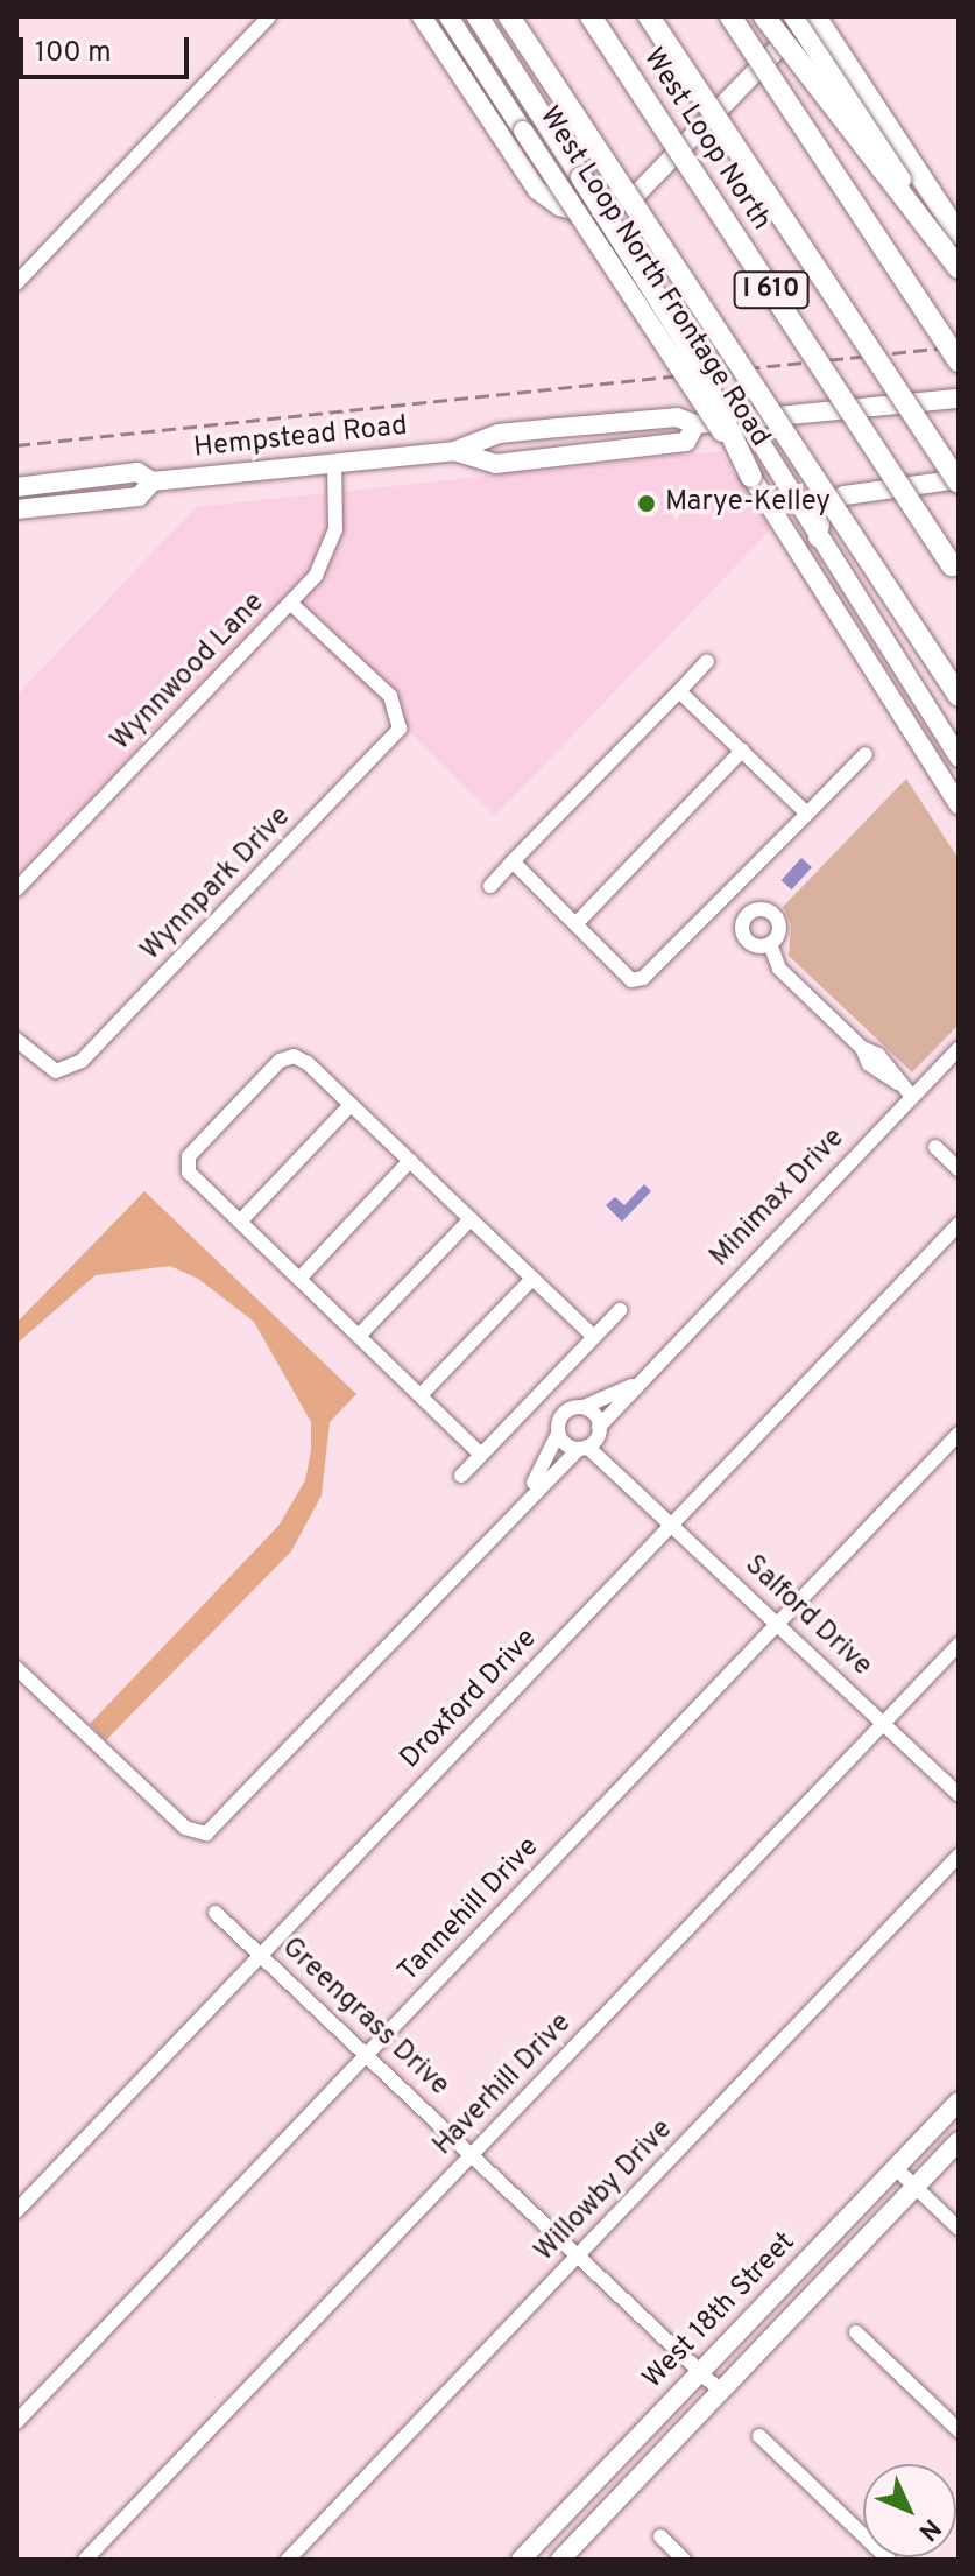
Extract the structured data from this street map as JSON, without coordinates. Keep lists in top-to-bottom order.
{
  "streets": {
    "highway": ["West Loop North", "I 610"],
    "main road": ["West Loop North Frontage Road", "Hempstead Road", "West 18th Street"],
    "street": [
      "Wynnwood Lane",
      "Wynnpark Drive",
      "Minimax Drive",
      "Salford Drive",
      "Droxford Drive",
      "Tannehill Drive",
      "Greengrass Drive",
      "Haverhill Drive",
      "Willowby Drive"
    ]
  },
  "crossings": [
    ["Hempstead Road", "Wynnwood Lane"],
    ["Wynnwood Lane", "Wynnpark Drive"],
    ["Minimax Drive", "Salford Drive"],
    ["Salford Drive", "Droxford Drive"],
    ["Salford Drive", "Tannehill Drive"],
    ["Salford Drive", "Haverhill Drive"],
    ["Droxford Drive", "Greengrass Drive"],
    ["Tannehill Drive", "Greengrass Drive"],
    ["Greengrass Drive", "Haverhill Drive"],
    ["Greengrass Drive", "Willowby Drive"],
    ["Greengrass Drive", "West 18th Street"]
  ],
  "places": ["Marye-Kelley"],
  "scale_bar": "100 m",
  "north": "bottom right"
}
